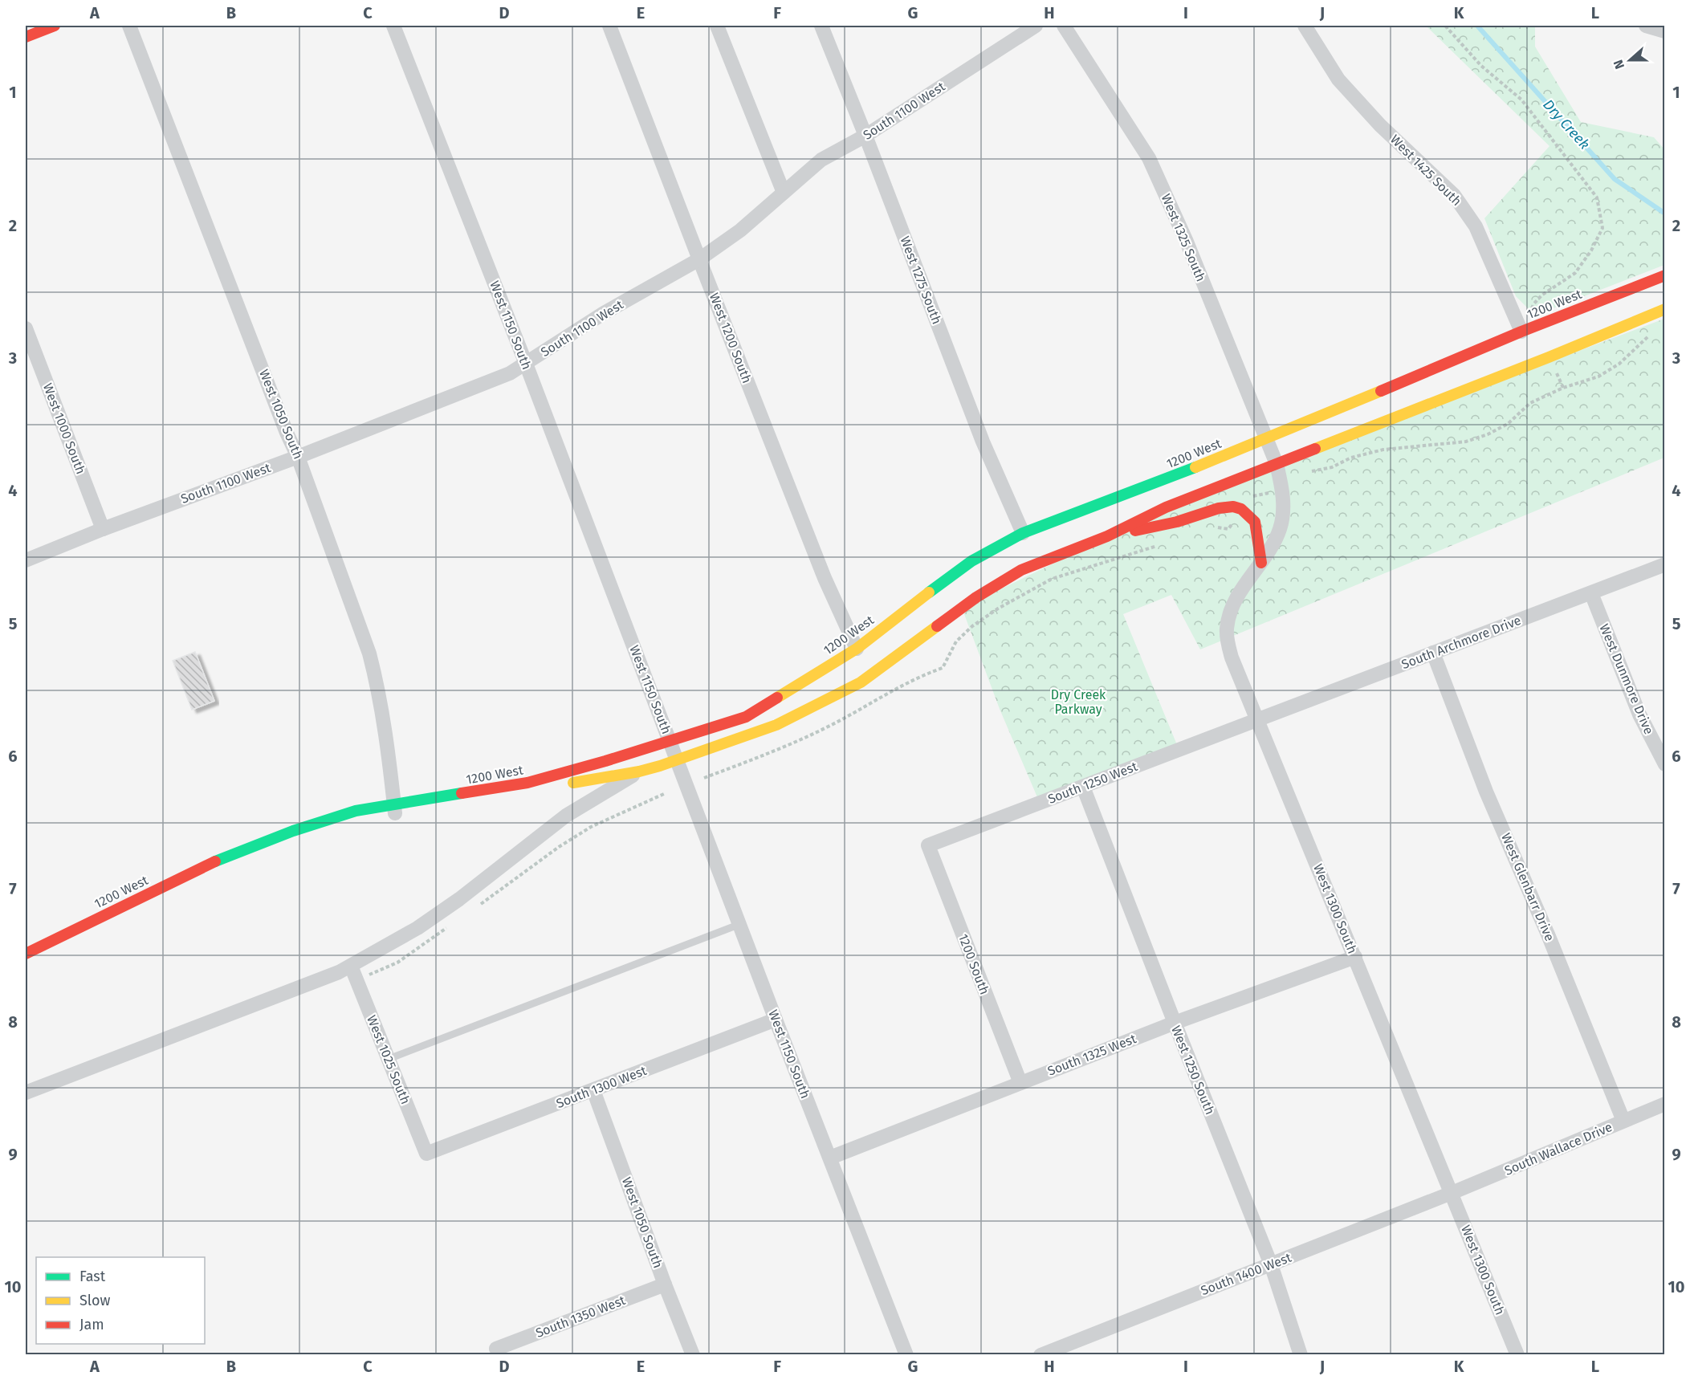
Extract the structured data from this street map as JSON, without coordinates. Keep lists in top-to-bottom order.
{
  "streets": {
    "street": [
      "South 1100 West",
      "West 1425 South",
      "West 1325 South",
      "West 1275 South",
      "1200 West",
      "West 1150 South",
      "West 1200 South",
      "West 1050 South",
      "West 1000 South",
      "South Archmore Drive",
      "West Dunmore Drive",
      "South 1250 West",
      "West Glenbarr Drive",
      "West 1300 South",
      "1200 South",
      "South 1325 West",
      "West 1025 South",
      "West 1250 South",
      "South 1300 West",
      "South Wallace Drive",
      "South 1400 West",
      "South 1350 West"
    ]
  },
  "crossings": [
    ["South 1100 West", "West 1275 South"],
    ["South 1100 West", "West 1150 South"],
    ["South 1100 West", "West 1200 South"],
    ["South 1100 West", "West 1050 South"],
    ["South 1100 West", "West 1000 South"],
    ["West 1425 South", "1200 West"],
    ["West 1325 South", "1200 West"],
    ["West 1325 South", "West 1300 South"],
    ["West 1275 South", "1200 West"],
    ["1200 West", "West 1150 South"],
    ["1200 West", "West 1200 South"],
    ["1200 West", "West 1050 South"],
    ["1200 West", "West 1300 South"],
    ["West 1150 South", "South 1325 West"],
    ["West 1150 South", "South 1300 West"],
    ["West 1050 South", "South 1300 West"],
    ["West 1050 South", "South 1350 West"],
    ["South Archmore Drive", "West Dunmore Drive"],
    ["South Archmore Drive", "South 1250 West"],
    ["South Archmore Drive", "West Glenbarr Drive"],
    ["South Archmore Drive", "West 1300 South"],
    ["South 1250 West", "West 1300 South"],
    ["South 1250 West", "1200 South"],
    ["South 1250 West", "West 1250 South"],
    ["West Glenbarr Drive", "South Wallace Drive"],
    ["West 1300 South", "South 1325 West"],
    ["West 1300 South", "South Wallace Drive"],
    ["West 1300 South", "South 1400 West"],
    ["1200 South", "South 1325 West"],
    ["South 1325 West", "West 1250 South"],
    ["West 1025 South", "South 1300 West"],
    ["West 1250 South", "South 1400 West"],
    ["South Wallace Drive", "South 1400 West"]
  ],
  "water": ["Dry Creek"],
  "parks": ["Dry Creek Parkway"],
  "legend": ["Fast", "Slow", "Jam"],
  "north": "left",
  "grid": {
    "columns": [
      "A",
      "B",
      "C",
      "D",
      "E",
      "F",
      "G",
      "H",
      "I",
      "J",
      "K",
      "L"
    ],
    "rows": [
      "1",
      "2",
      "3",
      "4",
      "5",
      "6",
      "7",
      "8",
      "9",
      "10"
    ]
  }
}
